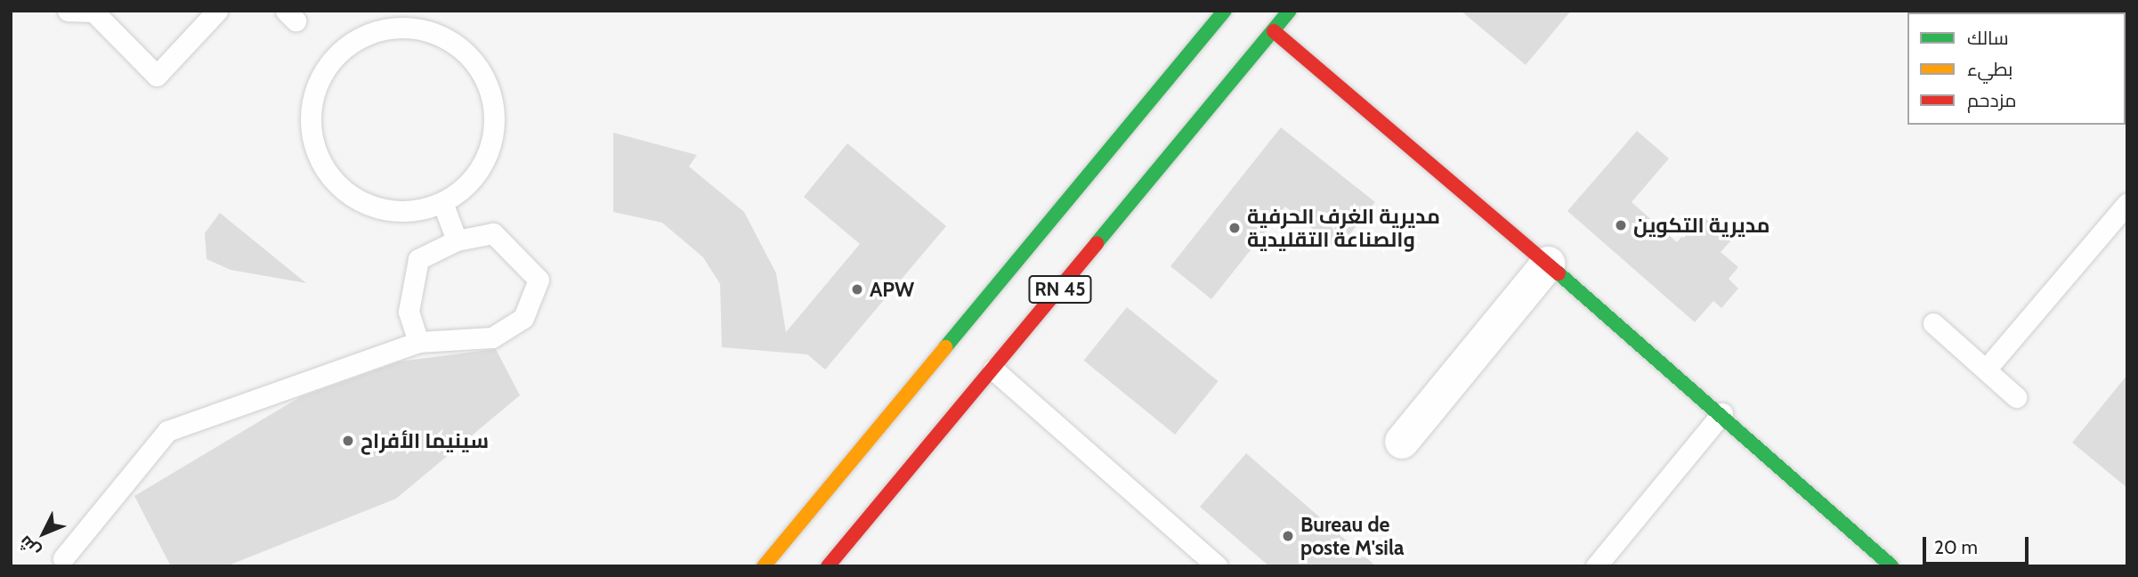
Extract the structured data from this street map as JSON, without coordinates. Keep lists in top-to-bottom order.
{
  "streets": {
    "main road": ["RN 45"]
  },
  "places": [
    "مديرية التكوين",
    "مديرية الغرف الحرفية والصناعة التقليدية",
    "APW",
    "سينيما الأفراح",
    "Bureau de poste M'sila"
  ],
  "legend": ["سالك", "بطيء", "مزدحم"],
  "scale_bar": "20 m",
  "north": "bottom left"
}
